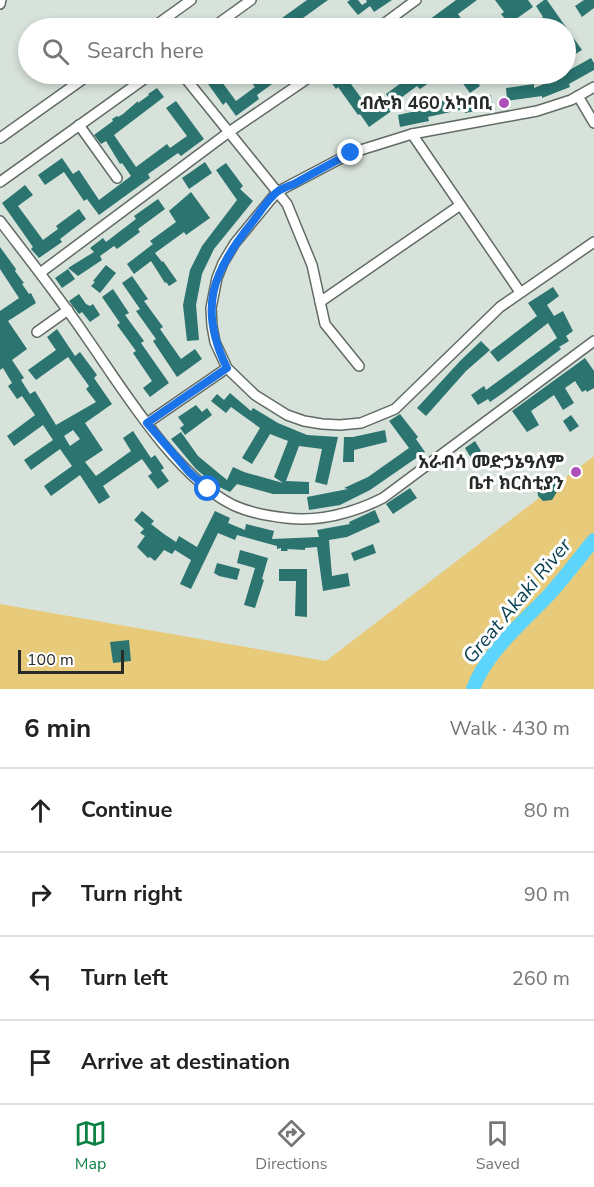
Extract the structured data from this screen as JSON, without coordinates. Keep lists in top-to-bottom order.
{
  "water": ["Great Akaki River"],
  "places": ["ብሎክ 460 አካባቢ", "አራብሳ መድኃኔዓለም ቤተ ክርስቲያን"],
  "scale_bar": "100 m",
  "page": {
    "search": "Search here",
    "scale": "100 m",
    "heading": ["6 min", "Walk · 430 m"],
    "list": [
      ["Continue", "80 m"],
      ["Turn right", "90 m"],
      ["Turn left", "260 m"],
      "Arrive at destination"
    ],
    "nav": ["Map", "Directions", "Saved"]
  }
}
